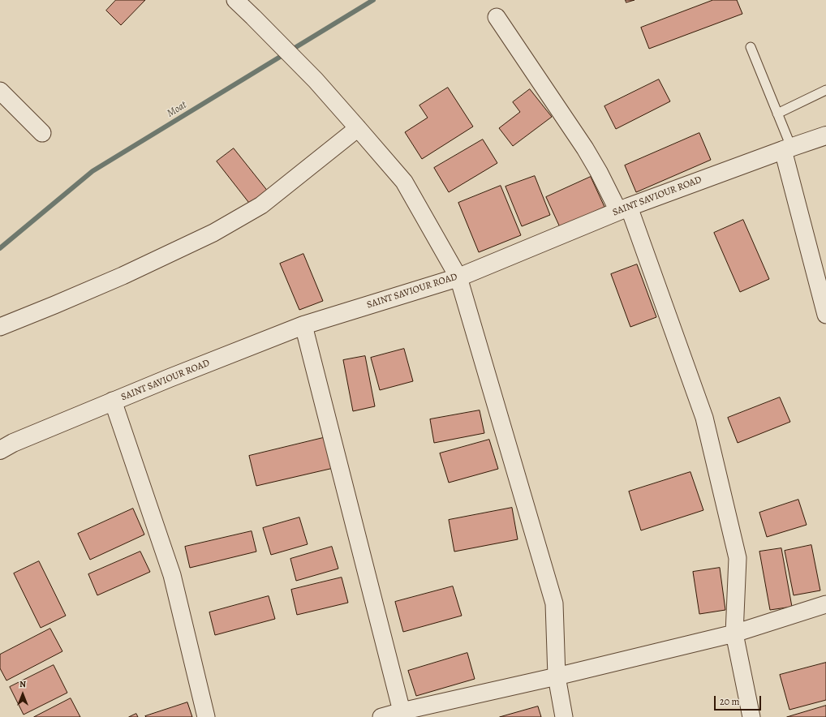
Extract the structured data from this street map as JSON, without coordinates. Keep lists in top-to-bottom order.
{
  "streets": {
    "street": ["SAINT SAVIOUR ROAD"]
  },
  "water": ["Moat"],
  "scale_bar": "20 m",
  "north": "top"
}
